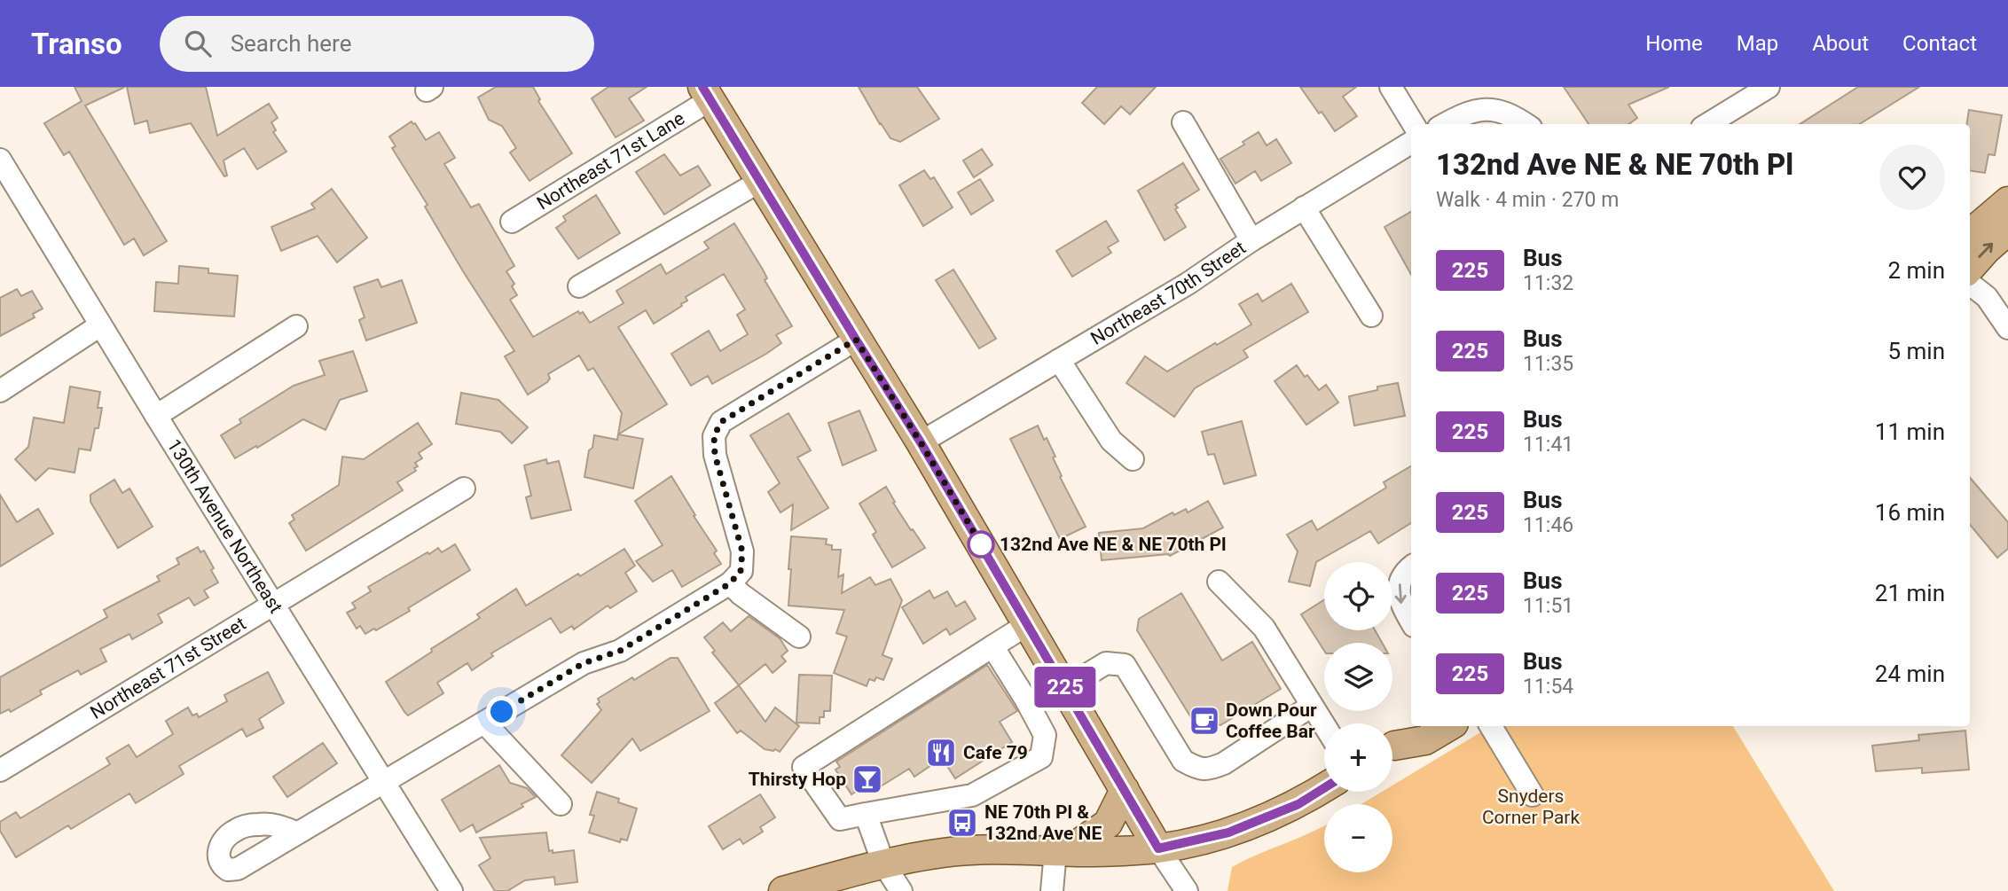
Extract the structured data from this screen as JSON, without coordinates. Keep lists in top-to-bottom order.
{
  "streets": {
    "street": [
      "Northeast 71st Lane",
      "Northeast 70th Street",
      "130th Avenue Northeast",
      "Northeast 71st Street"
    ]
  },
  "crossings": [
    ["130th Avenue Northeast", "Northeast 71st Street"]
  ],
  "parks": ["Snyders Corner Park"],
  "places": {
    "other": ["132nd Ave NE & NE 70th Pl"],
    "cafe": ["Down Pour Coffee Bar"],
    "restaurant": ["Cafe 79"],
    "bar": ["Thirsty Hop"],
    "bus stop": ["NE 70th Pl & 132nd Ave NE"]
  },
  "lines": ["bus line 225"],
  "page": {
    "header": "Transo",
    "search": "Search here",
    "nav": [
      "Home",
      "Map",
      "About",
      "Contact"
    ],
    "on_map": "225",
    "heading": ["132nd Ave NE & NE 70th Pl", "Walk · 4 min · 270 m"],
    "list": [
      {
        "mark": "225",
        "name": "Bus",
        "note": "11:32",
        "value": "2 min"
      },
      {
        "mark": "225",
        "name": "Bus",
        "note": "11:35",
        "value": "5 min"
      },
      {
        "mark": "225",
        "name": "Bus",
        "note": "11:41",
        "value": "11 min"
      },
      {
        "mark": "225",
        "name": "Bus",
        "note": "11:46",
        "value": "16 min"
      },
      {
        "mark": "225",
        "name": "Bus",
        "note": "11:51",
        "value": "21 min"
      },
      {
        "mark": "225",
        "name": "Bus",
        "note": "11:54",
        "value": "24 min"
      }
    ],
    "map_buttons": ["+", "−"]
  }
}
